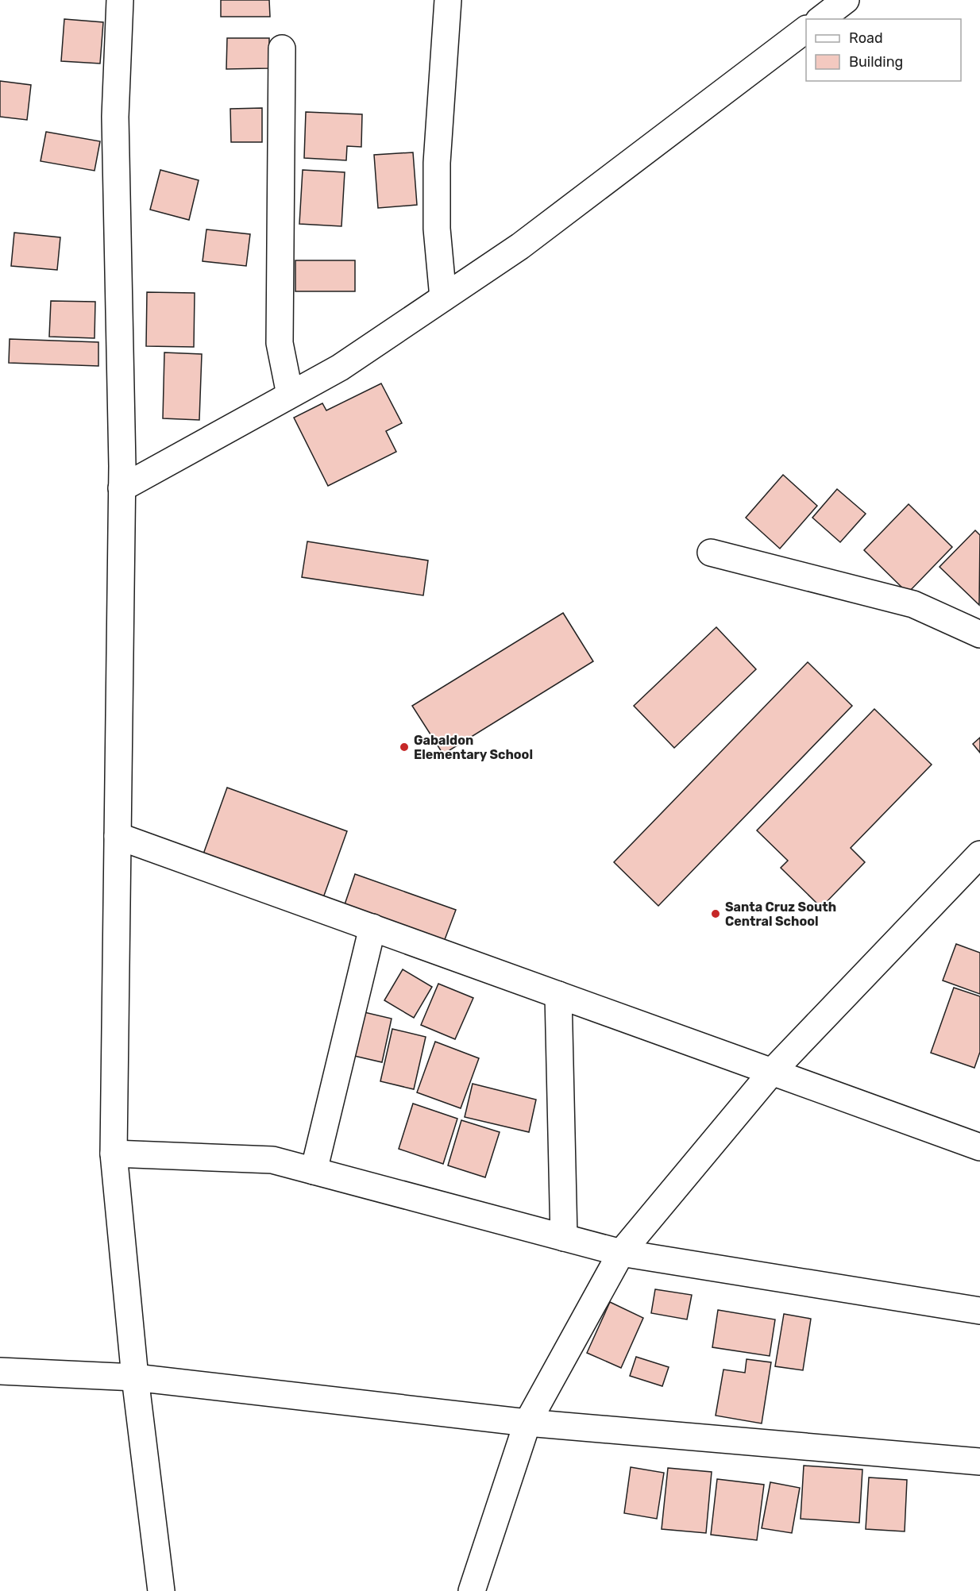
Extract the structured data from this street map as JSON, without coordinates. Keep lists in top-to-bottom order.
{
  "places": ["Gabaldon Elementary School", "Santa Cruz South Central School"],
  "legend": ["Road", "Building"]
}
